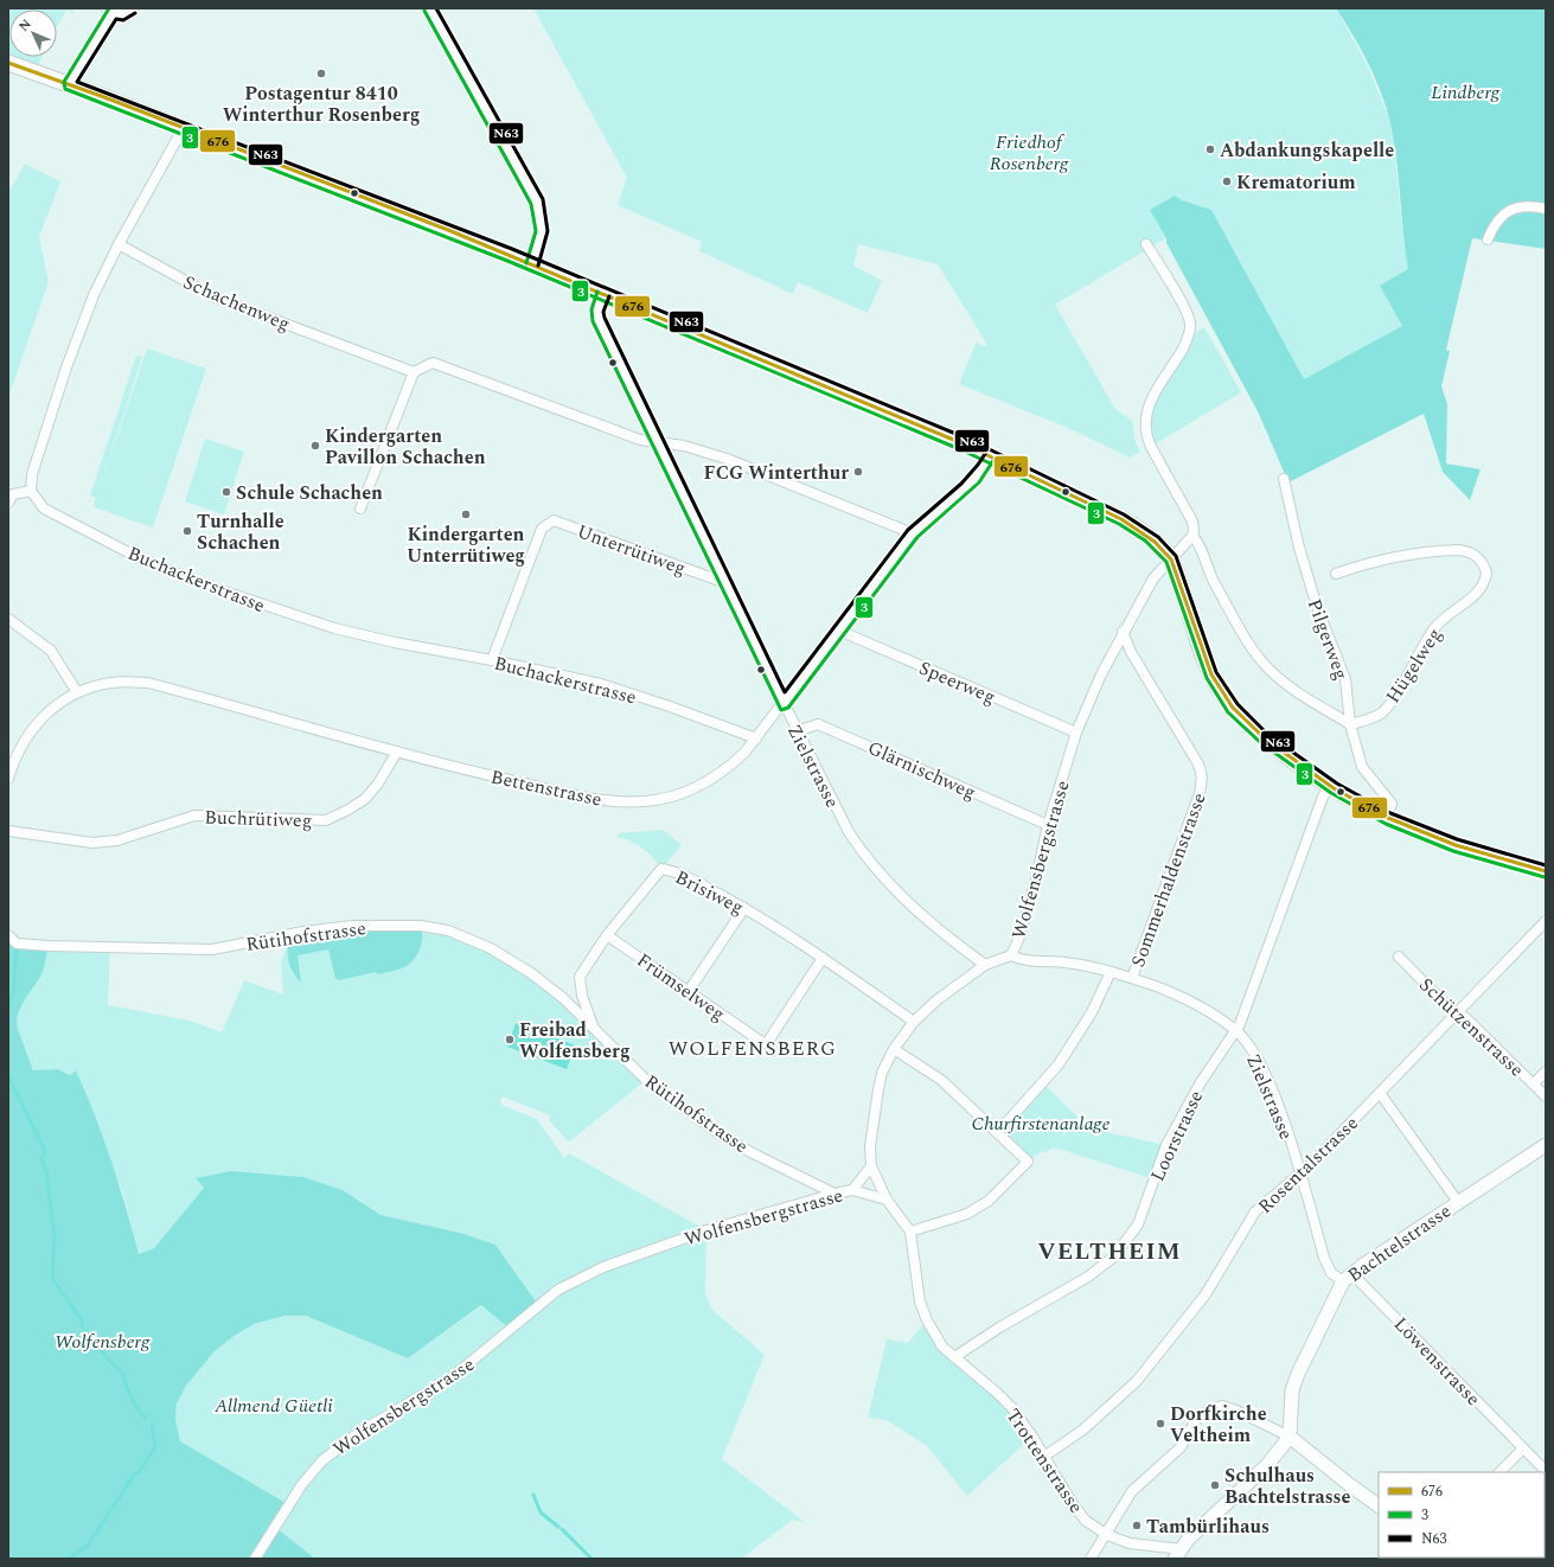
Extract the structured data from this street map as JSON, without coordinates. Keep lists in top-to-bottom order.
{
  "streets": {
    "street": [
      "Schachenweg",
      "Unterrütiweg",
      "Buchackerstrasse",
      "Pilgerweg",
      "Hügelweg",
      "Speerweg",
      "Zielstrasse",
      "Glärnischweg",
      "Bettenstrasse",
      "Buchrütiweg",
      "Wolfensbergstrasse",
      "Sommerhaldenstrasse",
      "Brisiweg",
      "Rütihofstrasse",
      "Frümselweg",
      "Schützenstrasse",
      "Loorstrasse",
      "Rosentalstrasse",
      "Bachtelstrasse",
      "Löwenstrasse",
      "Trottenstrasse"
    ]
  },
  "crossings": [
    ["Unterrütiweg", "Buchackerstrasse"],
    ["Unterrütiweg", "Zielstrasse"],
    ["Buchackerstrasse", "Bettenstrasse"],
    ["Pilgerweg", "Hügelweg"],
    ["Speerweg", "Bettenstrasse"],
    ["Speerweg", "Wolfensbergstrasse"],
    ["Zielstrasse", "Glärnischweg"],
    ["Zielstrasse", "Bettenstrasse"],
    ["Zielstrasse", "Wolfensbergstrasse"],
    ["Zielstrasse", "Sommerhaldenstrasse"],
    ["Zielstrasse", "Loorstrasse"],
    ["Zielstrasse", "Rosentalstrasse"],
    ["Zielstrasse", "Bachtelstrasse"],
    ["Zielstrasse", "Löwenstrasse"],
    ["Glärnischweg", "Wolfensbergstrasse"],
    ["Bettenstrasse", "Buchrütiweg"],
    ["Wolfensbergstrasse", "Sommerhaldenstrasse"],
    ["Wolfensbergstrasse", "Brisiweg"],
    ["Wolfensbergstrasse", "Rütihofstrasse"],
    ["Wolfensbergstrasse", "Trottenstrasse"],
    ["Brisiweg", "Rütihofstrasse"],
    ["Brisiweg", "Frümselweg"],
    ["Schützenstrasse", "Rosentalstrasse"],
    ["Loorstrasse", "Trottenstrasse"],
    ["Rosentalstrasse", "Trottenstrasse"],
    ["Bachtelstrasse", "Löwenstrasse"]
  ],
  "districts": ["WOLFENSBERG", "VELTHEIM"],
  "parks": [
    "Lindberg",
    "Friedhof Rosenberg",
    "Churfirstenanlage",
    "Wolfensberg",
    "Allmend Güetli"
  ],
  "places": [
    "Postagentur 8410 Winterthur Rosenberg",
    "Abdankungskapelle",
    "Krematorium",
    "Kindergarten Pavillon Schachen",
    "FCG Winterthur",
    "Schule Schachen",
    "Kindergarten Unterrütiweg",
    "Turnhalle Schachen",
    "Freibad Wolfensberg",
    "Dorfkirche Veltheim",
    "Schulhaus Bachtelstrasse",
    "Tambürlihaus"
  ],
  "lines": ["transit line 3", "transit line N63", "transit line 676"],
  "legend": ["676", "3", "N63"],
  "north": "top left"
}
